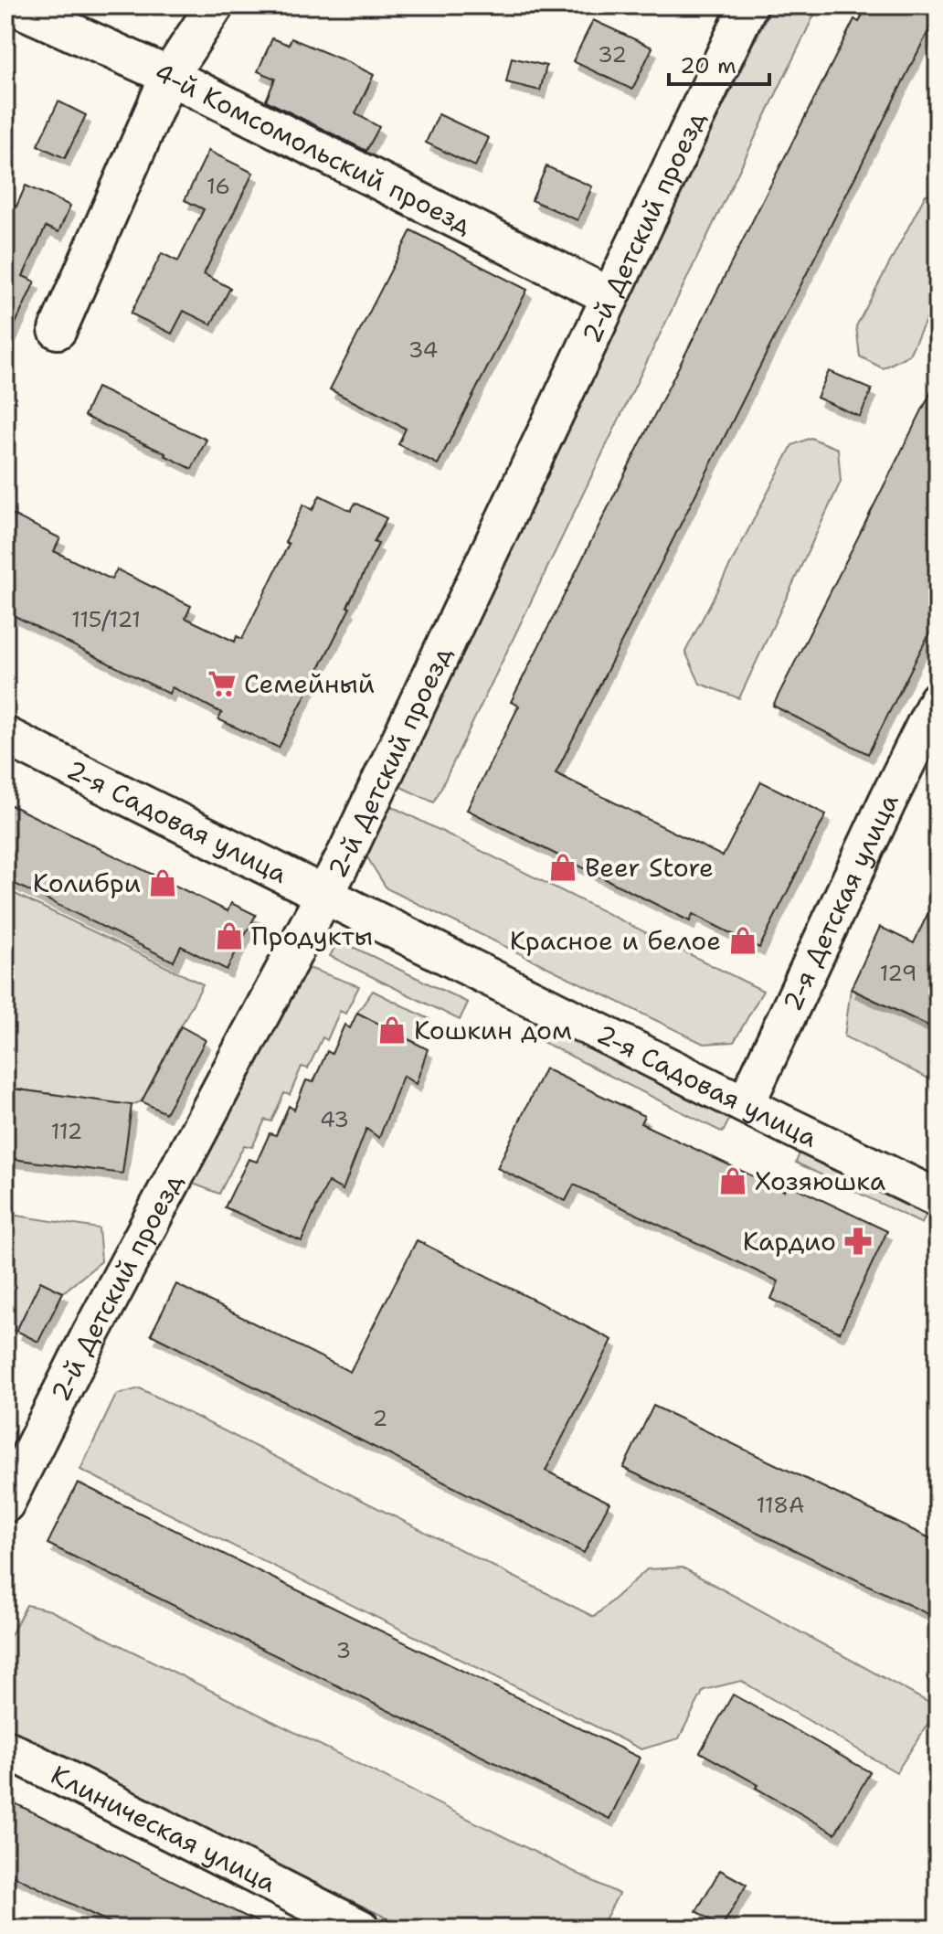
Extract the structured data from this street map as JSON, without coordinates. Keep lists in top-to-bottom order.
{
  "streets": {
    "street": [
      "4-й Комсомольский проезд",
      "2-й Детский проезд",
      "2-я Садовая улица",
      "2-я Детская улица",
      "Клиническая улица"
    ]
  },
  "crossings": [
    ["4-й Комсомольский проезд", "2-й Детский проезд"],
    ["2-й Детский проезд", "2-я Садовая улица"],
    ["2-я Садовая улица", "2-я Детская улица"]
  ],
  "places": {
    "supermarket": ["Семейный"],
    "shop": [
      "Beer Store",
      "Колибри",
      "Продукты",
      "Красное и белое",
      "Кошкин дом",
      "Хозяюшка"
    ],
    "pharmacy": ["Кардио"]
  },
  "house_numbers": [
    "32",
    "16",
    "34",
    "115/121",
    "129",
    "43",
    "112",
    "2",
    "118А",
    "3"
  ],
  "scale_bar": "20 m"
}
